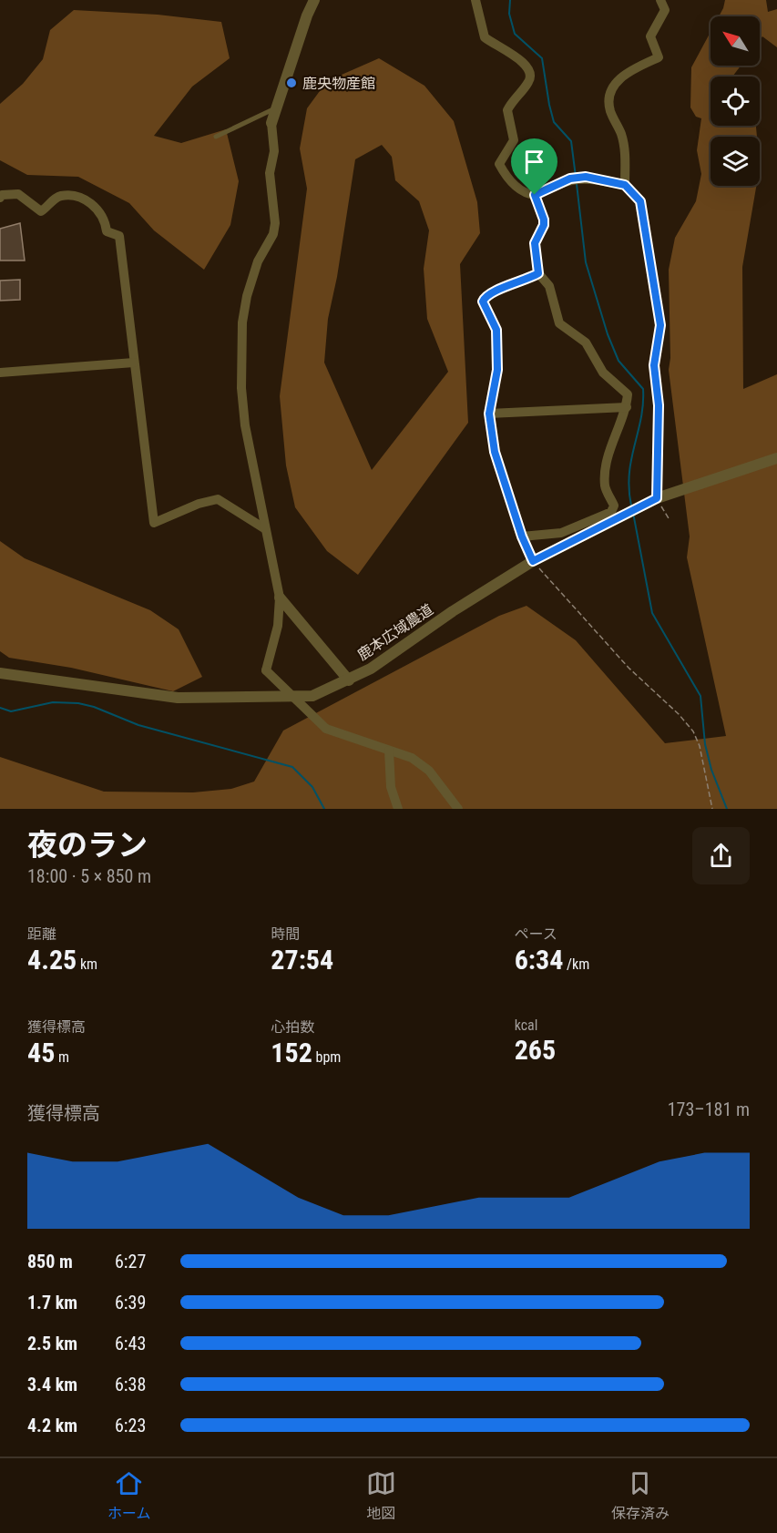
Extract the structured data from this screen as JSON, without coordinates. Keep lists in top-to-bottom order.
{
  "streets": {
    "street": ["鹿本広域農道"]
  },
  "places": ["鹿央物産館"],
  "north": "top left",
  "page": {
    "heading": ["夜のラン", "18:00 · 5 × 850 m"],
    "stats": [
      ["距離", "4.25 km"],
      ["時間", "27:54"],
      ["ペース", "6:34 /km"],
      ["獲得標高", "45 m"],
      ["心拍数", "152 bpm"],
      ["kcal", "265"]
    ],
    "chart": ["獲得標高", "173–181 m"],
    "list": [
      {
        "name": "850 m",
        "note": "6:27"
      },
      {
        "name": "1.7 km",
        "note": "6:39"
      },
      {
        "name": "2.5 km",
        "note": "6:43"
      },
      {
        "name": "3.4 km",
        "note": "6:38"
      },
      {
        "name": "4.2 km",
        "note": "6:23"
      }
    ],
    "tabs": ["ホーム", "地図", "保存済み"]
  }
}
